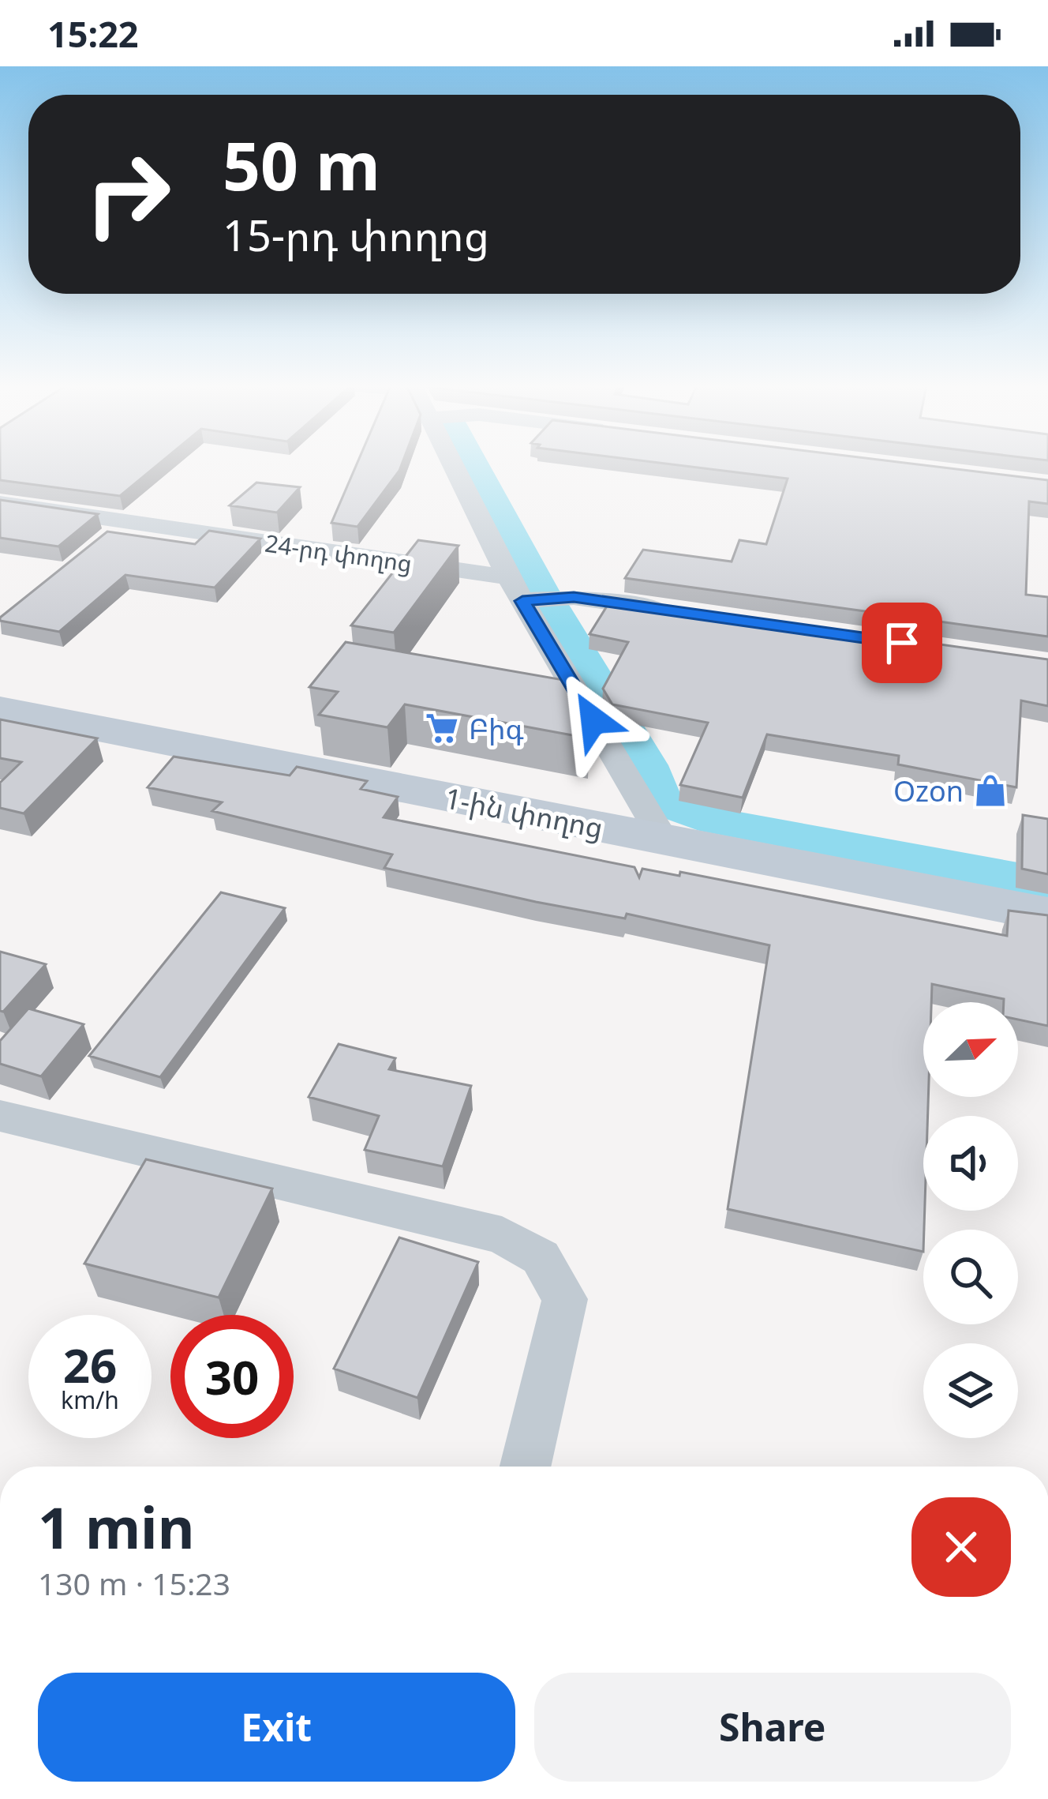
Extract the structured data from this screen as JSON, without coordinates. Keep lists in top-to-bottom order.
{
  "streets": {
    "main road": ["1-ին փողոց"],
    "street": ["24-րդ փողոց"]
  },
  "places": {
    "supermarket": ["Բիգ"],
    "shop": ["Ozon"]
  },
  "north": "top right",
  "page": {
    "status": "15:22",
    "turn": ["50 m", "15-րդ փողոց"],
    "speed": "26 km/h",
    "limit": "30",
    "heading": ["1 min", "130 m · 15:23"],
    "buttons": ["Exit", "Share"]
  }
}
